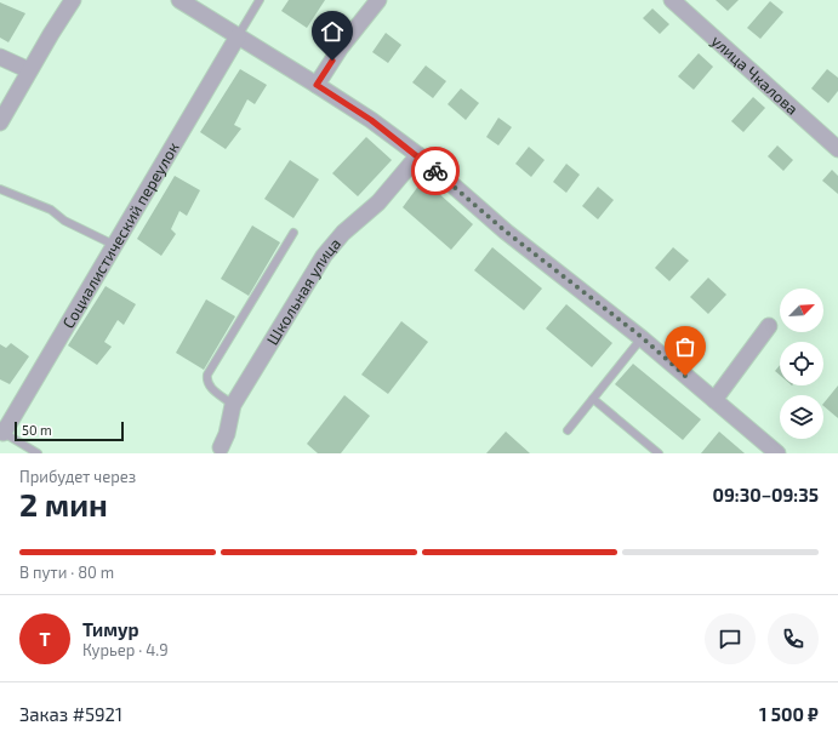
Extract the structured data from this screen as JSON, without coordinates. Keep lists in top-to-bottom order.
{
  "streets": {
    "street": ["улица Чкалова", "Социалистический переулок", "Школьная улица"]
  },
  "scale_bar": "50 m",
  "north": "top right",
  "page": {
    "scale": "50 m",
    "heading": ["2 мин", "Прибудет через", "09:30–09:35"],
    "panel": [
      "Тимур",
      "Курьер · 4.9",
      "Заказ #5921",
      "1 500 ₽"
    ],
    "bar": "В пути · 80 m",
    "round": "Т"
  }
}
